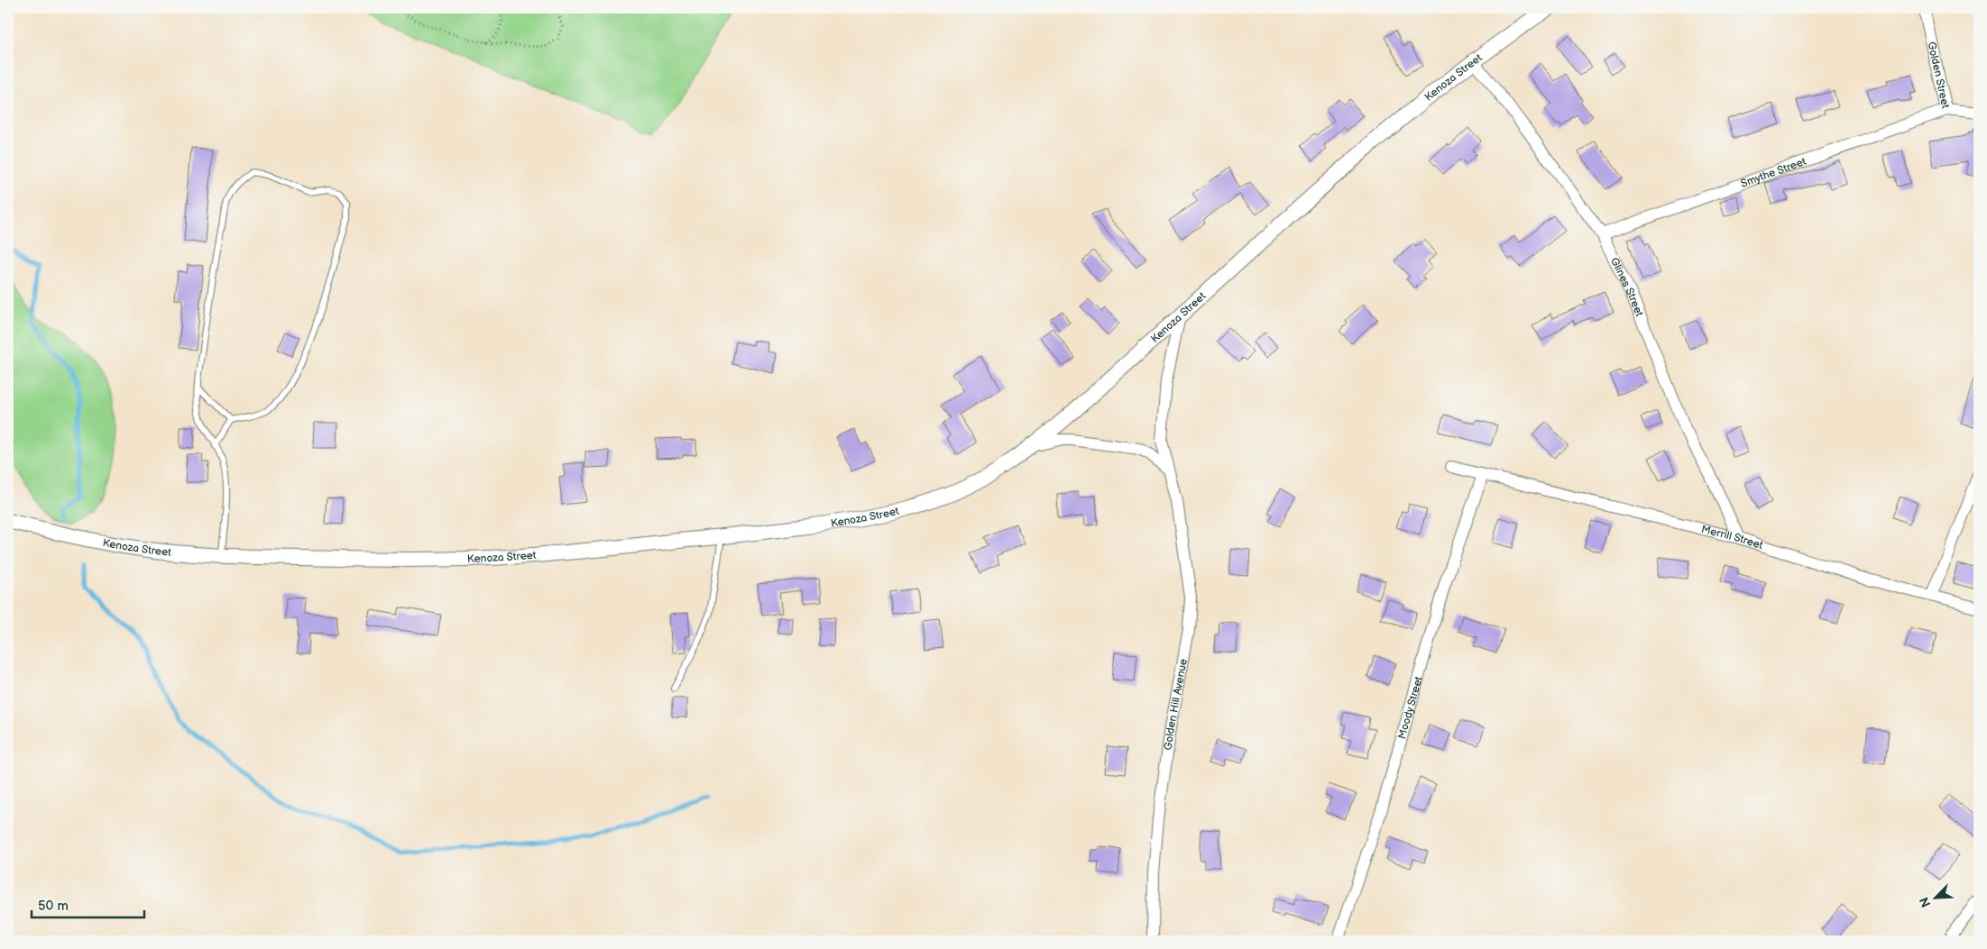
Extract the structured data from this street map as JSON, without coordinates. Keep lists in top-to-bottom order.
{
  "streets": {
    "street": [
      "Golden Street",
      "Kenoza Street",
      "Smythe Street",
      "Glines Street",
      "Merrill Street",
      "Golden Hill Avenue",
      "Moody Street"
    ]
  },
  "crossings": [
    ["Golden Street", "Smythe Street"],
    ["Kenoza Street", "Glines Street"],
    ["Kenoza Street", "Golden Hill Avenue"],
    ["Smythe Street", "Glines Street"],
    ["Glines Street", "Merrill Street"],
    ["Merrill Street", "Moody Street"]
  ],
  "scale_bar": "50 m",
  "north": "bottom left"
}
